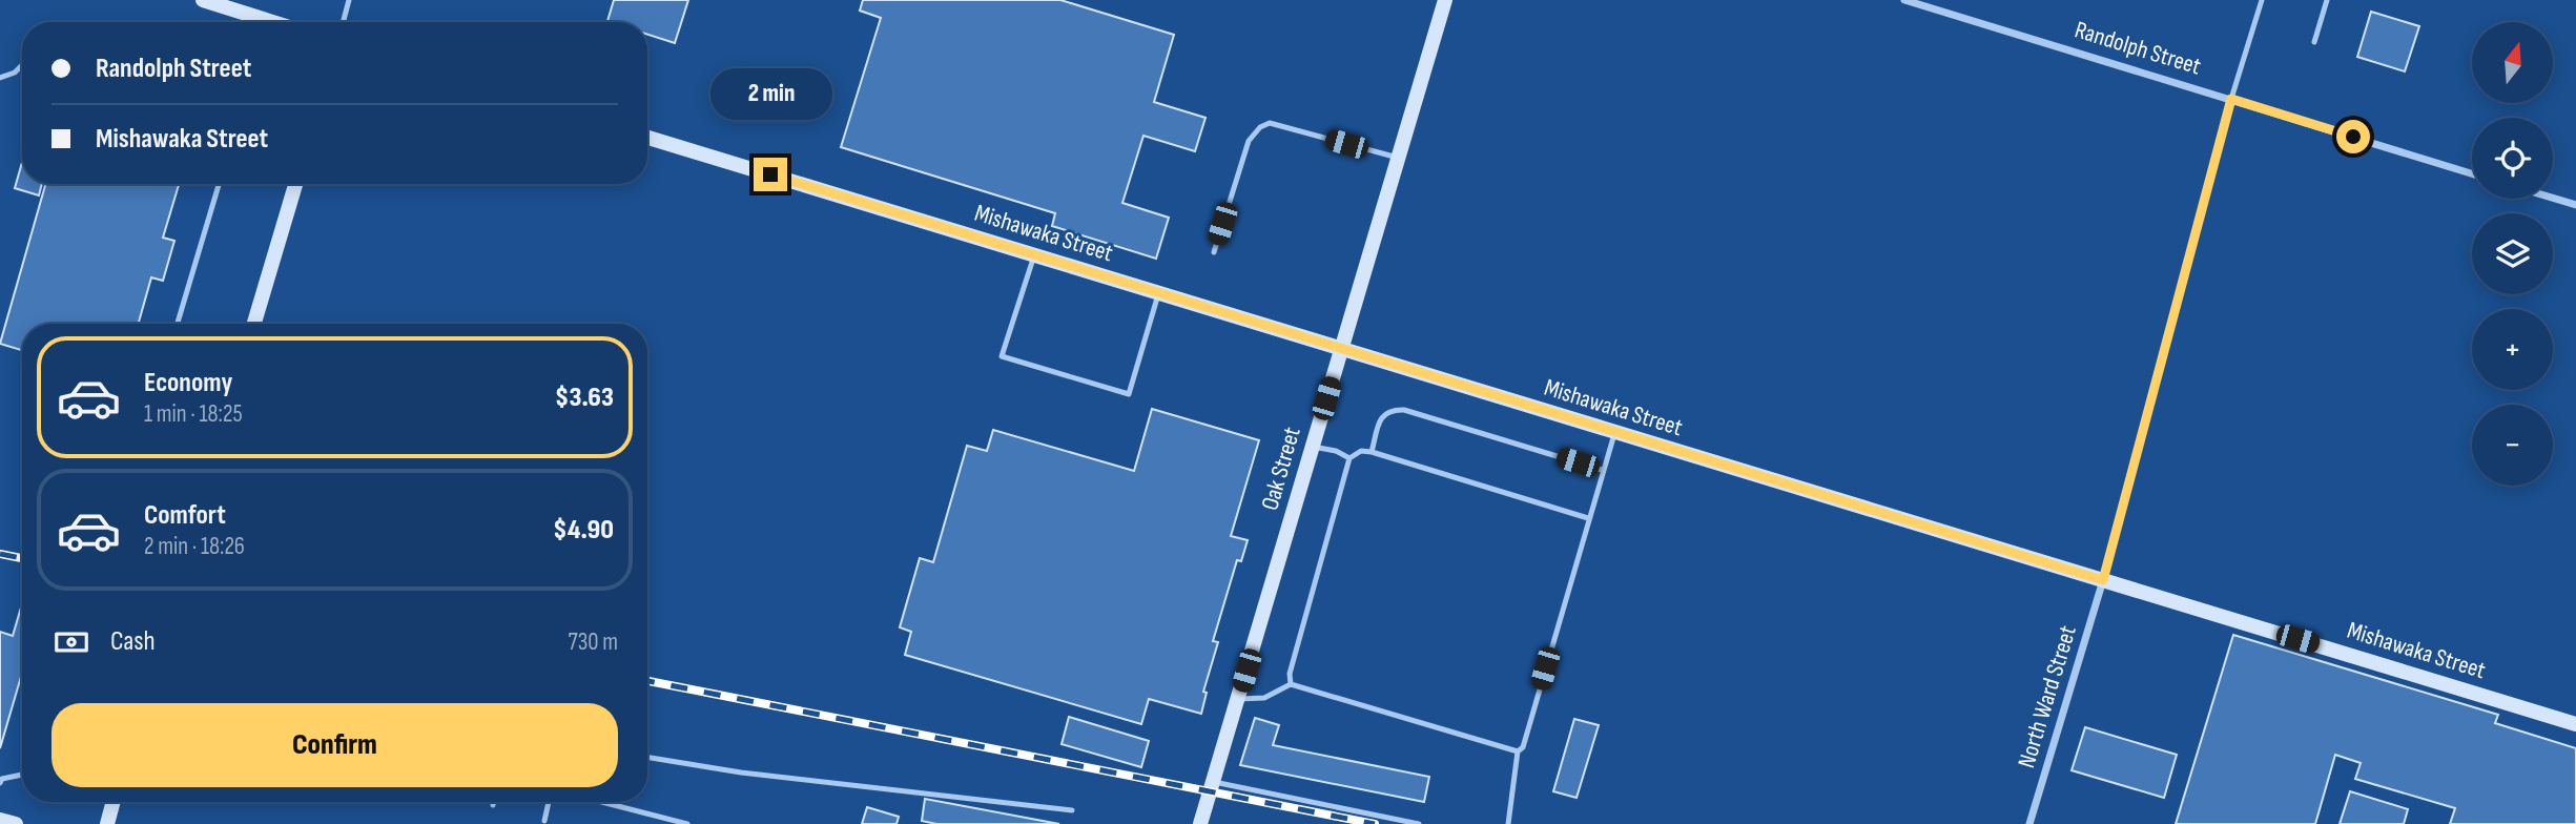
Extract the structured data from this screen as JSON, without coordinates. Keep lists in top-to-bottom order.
{
  "streets": {
    "street": [
      "Randolph Street",
      "Mishawaka Street",
      "Oak Street",
      "North Ward Street"
    ]
  },
  "crossings": [
    ["Mishawaka Street", "Oak Street"],
    ["Mishawaka Street", "North Ward Street"]
  ],
  "north": "top",
  "page": {
    "map_buttons": ["+", "−"],
    "banner": ["Randolph Street", "Mishawaka Street"],
    "bubble": "2 min",
    "list": [
      {
        "name": "Economy",
        "note": "1 min · 18:25",
        "value": "$3.63"
      },
      {
        "name": "Comfort",
        "note": "2 min · 18:26",
        "value": "$4.90"
      }
    ],
    "pay": ["Cash", "730 m"],
    "buttons": "Confirm"
  }
}
